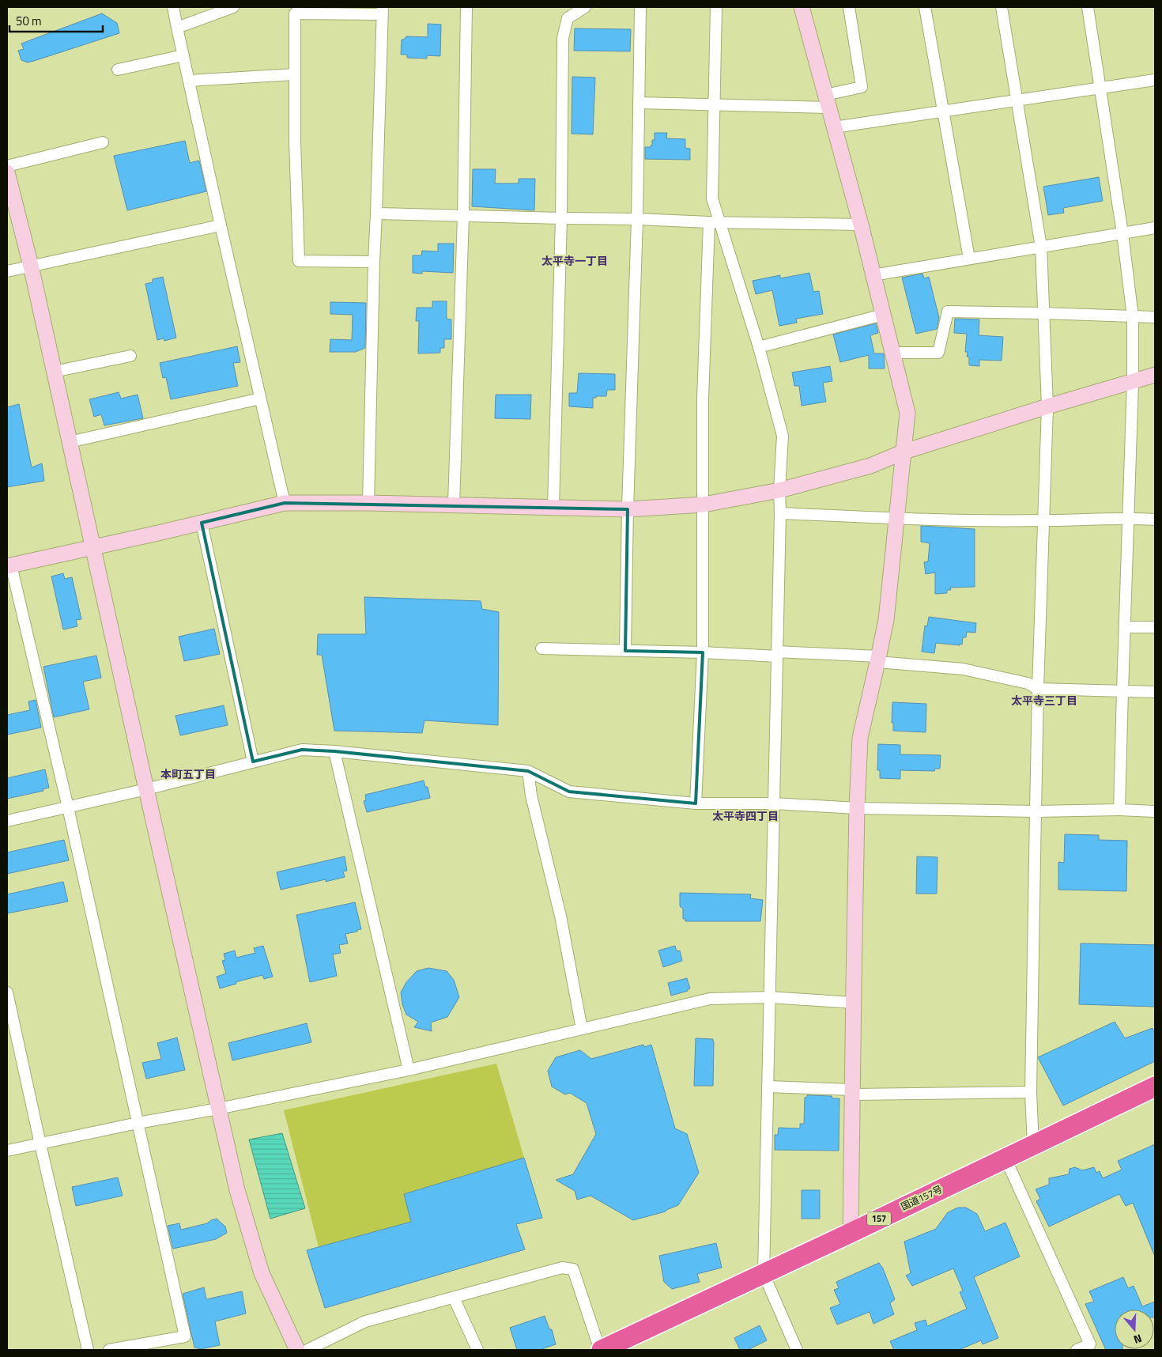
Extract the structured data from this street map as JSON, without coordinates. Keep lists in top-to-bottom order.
{
  "streets": {
    "highway": ["国道157号", "157"]
  },
  "districts": [
    "太平寺一丁目",
    "太平寺三丁目",
    "本町五丁目",
    "太平寺四丁目"
  ],
  "scale_bar": "50 m",
  "north": "bottom"
}
